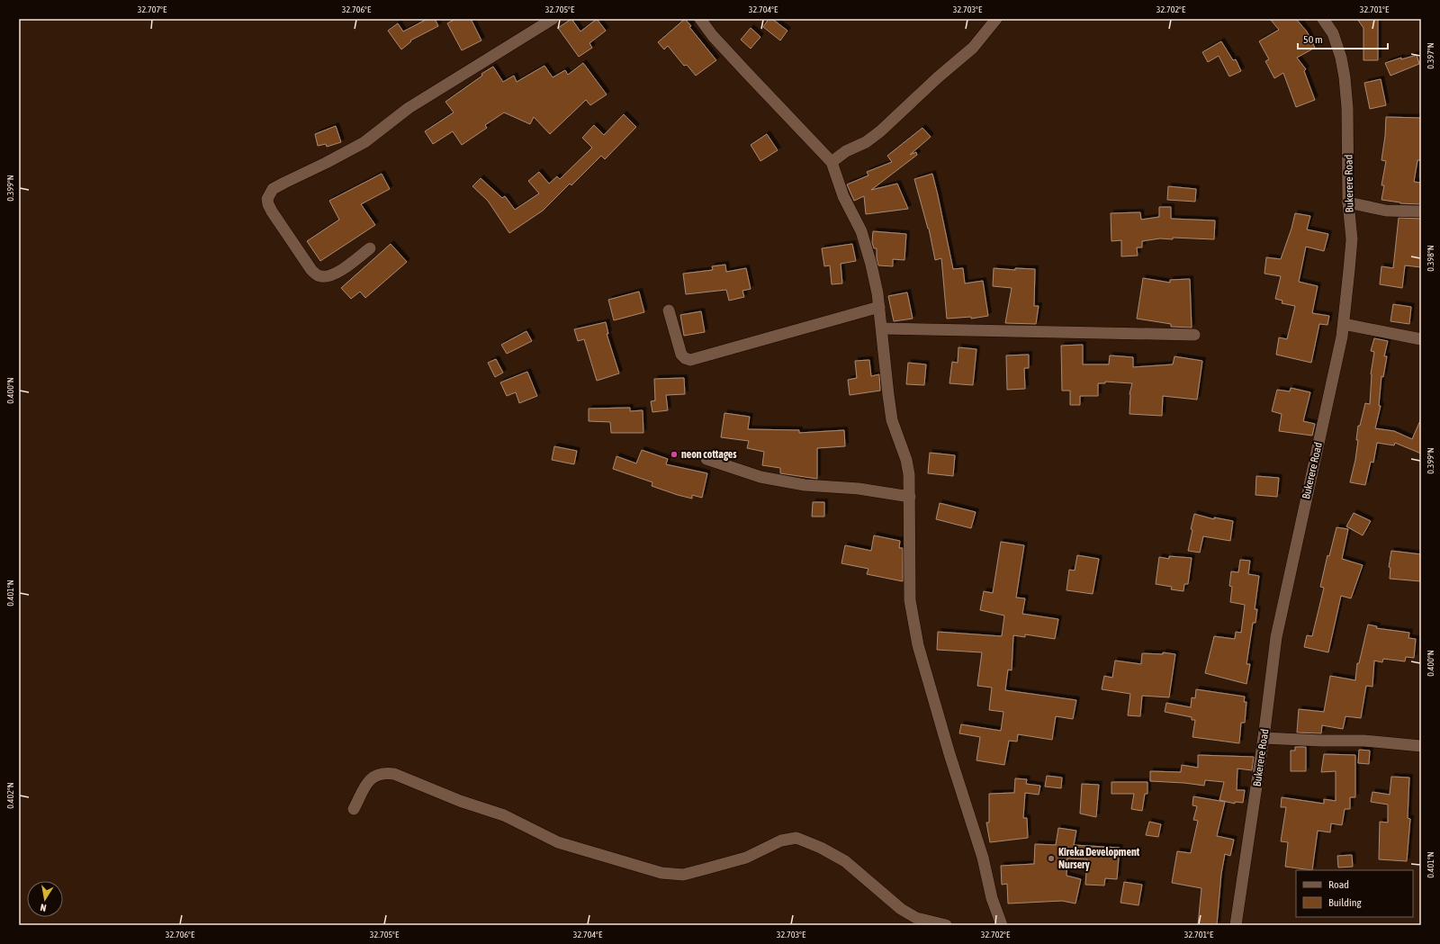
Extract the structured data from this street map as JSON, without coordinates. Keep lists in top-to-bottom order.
{
  "streets": {
    "street": ["Bukerere Road"]
  },
  "places": ["neon cottages", "Kireka Development Nursery"],
  "legend": ["Road", "Building"],
  "scale_bar": "50 m",
  "north": "bottom",
  "coordinates": [
    "32.707°E",
    "32.706°E",
    "32.705°E",
    "32.704°E",
    "32.703°E",
    "32.702°E",
    "32.701°E",
    "0.397°N",
    "0.399°N",
    "0.398°N",
    "0.400°N",
    "0.401°N",
    "0.402°N"
  ]
}
